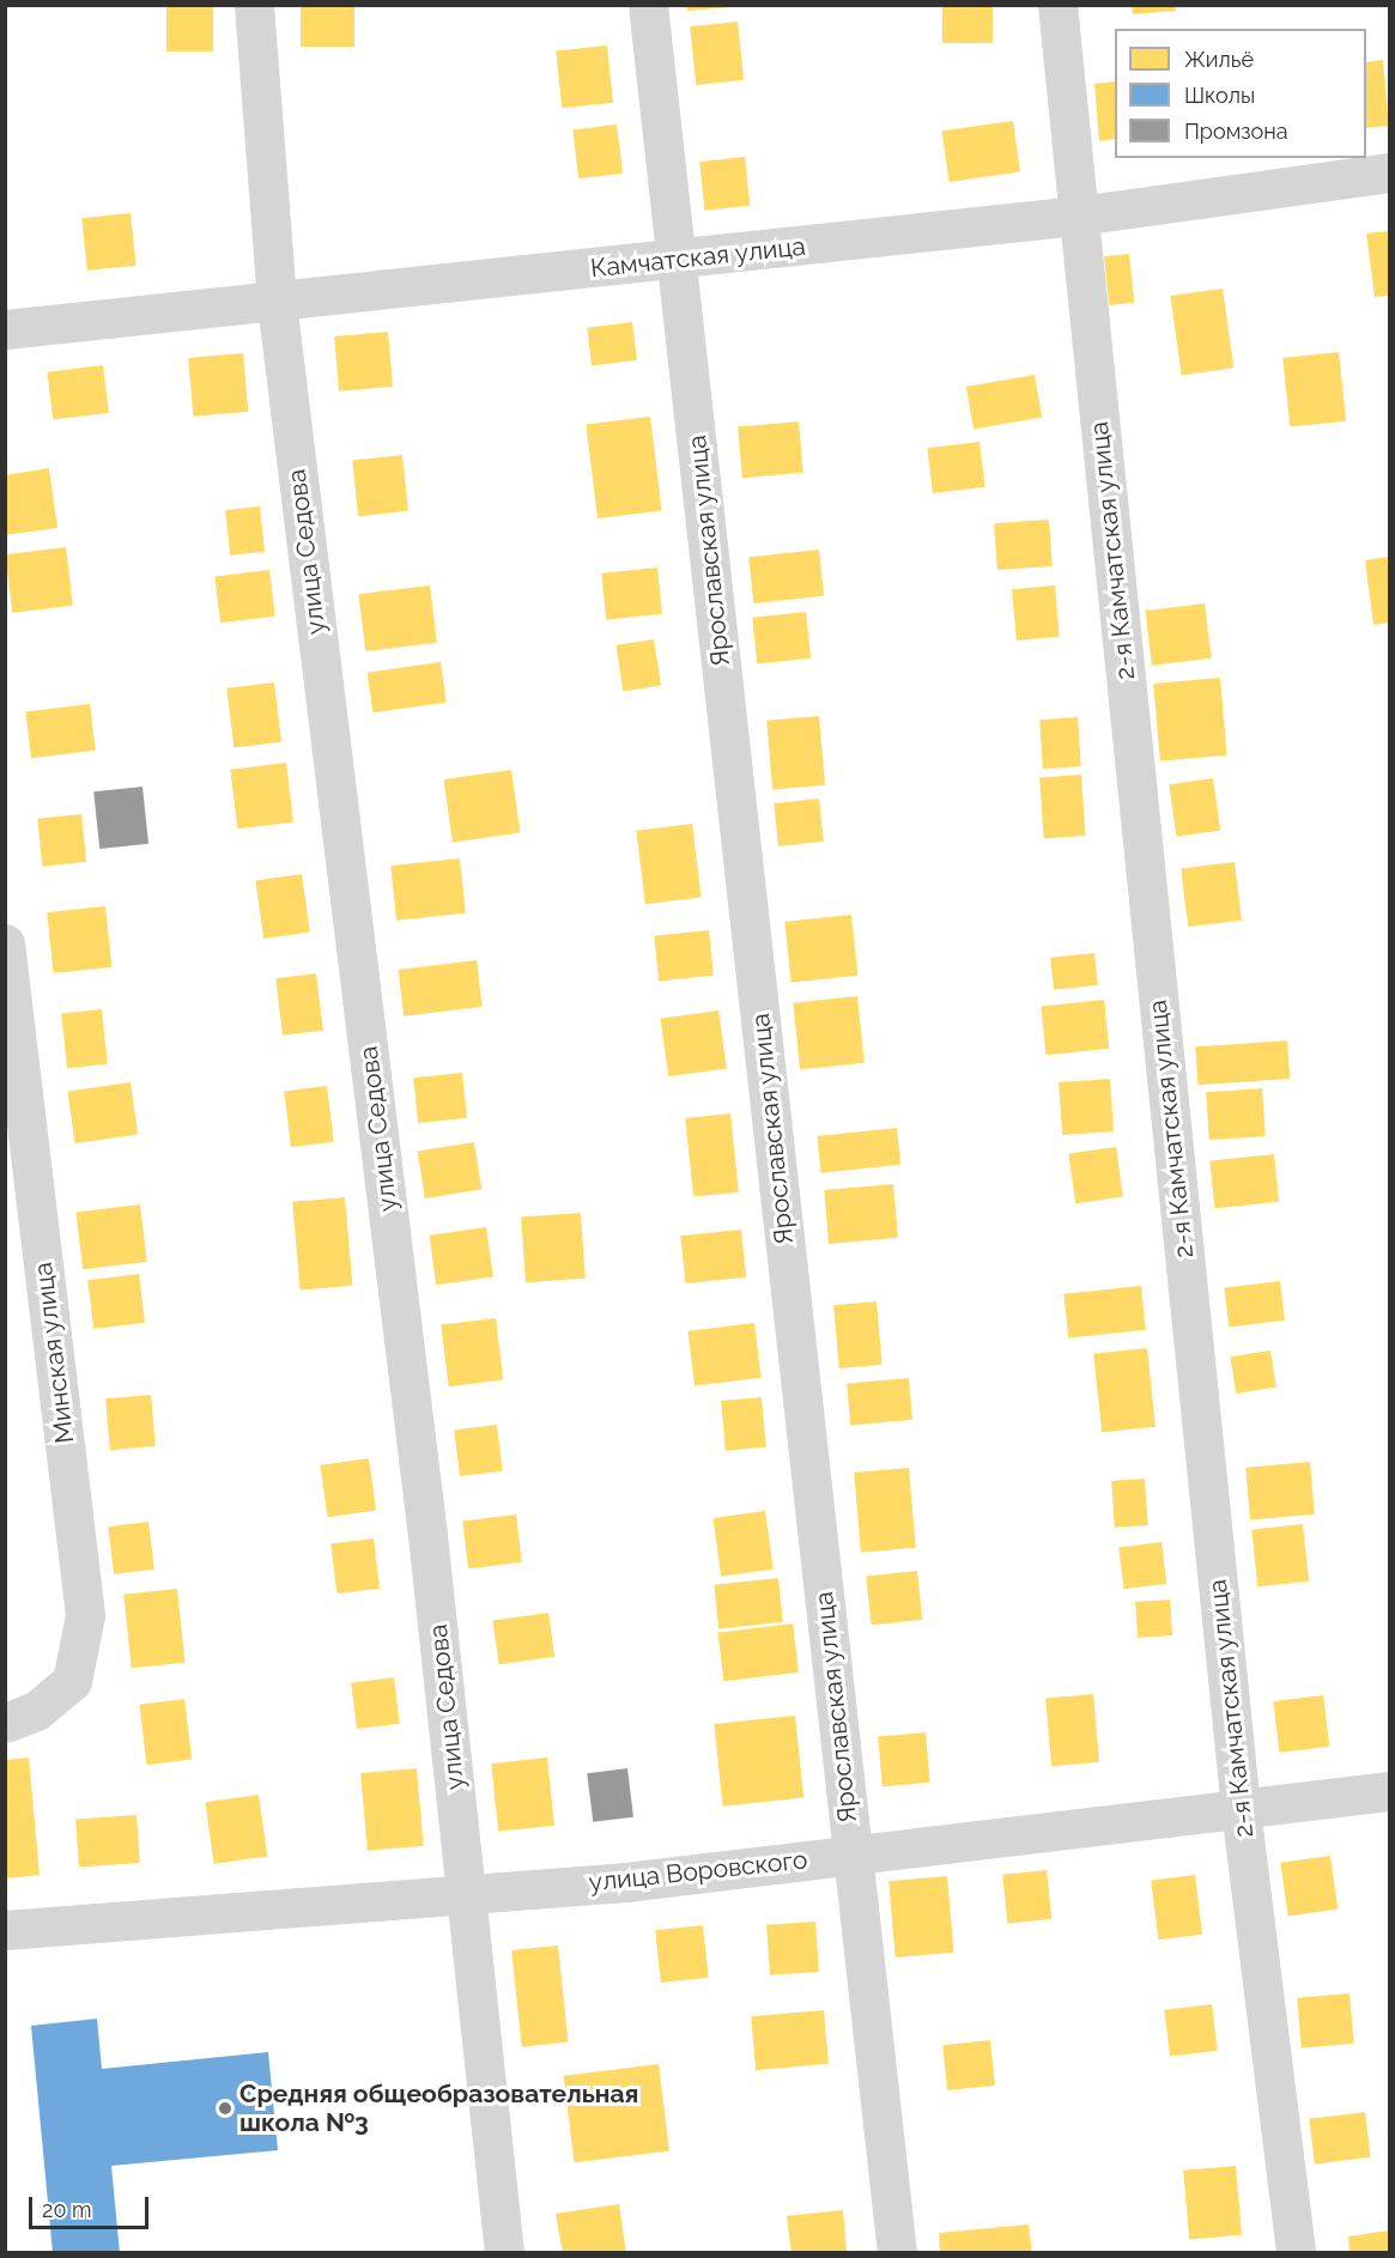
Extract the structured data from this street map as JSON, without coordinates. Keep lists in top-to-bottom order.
{
  "streets": {
    "street": [
      "Камчатская улица",
      "Ярославская улица",
      "2-я Камчатская улица",
      "улица Седова",
      "Минская улица",
      "улица Воровского"
    ]
  },
  "crossings": [
    ["Камчатская улица", "Ярославская улица"],
    ["Камчатская улица", "2-я Камчатская улица"],
    ["Камчатская улица", "улица Седова"],
    ["Ярославская улица", "улица Воровского"],
    ["2-я Камчатская улица", "улица Воровского"],
    ["улица Седова", "улица Воровского"]
  ],
  "places": ["Средняя общеобразовательная школа №3"],
  "legend": ["Жильё", "Школы", "Промзона"],
  "scale_bar": "20 m"
}
